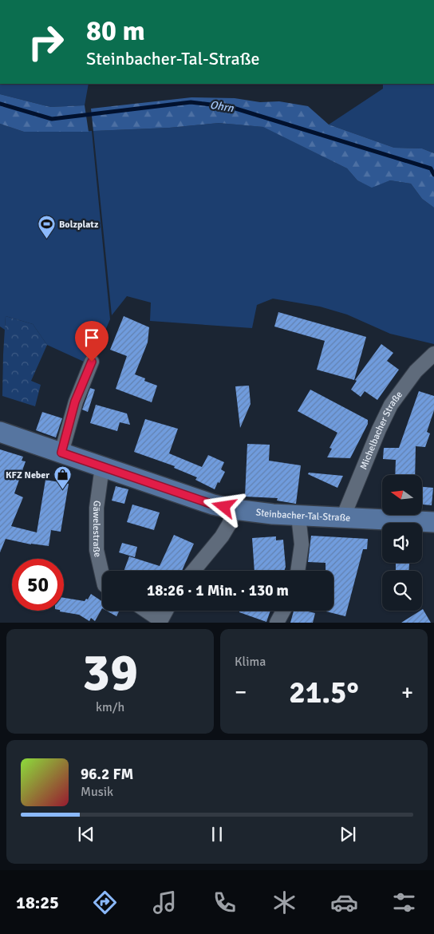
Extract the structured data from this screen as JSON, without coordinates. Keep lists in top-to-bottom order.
{
  "streets": {
    "main road": ["Steinbacher-Tal-Straße"],
    "street": ["Michelbacher Straße", "Gäwelestraße"]
  },
  "crossings": [
    ["Michelbacher Straße", "Steinbacher-Tal-Straße"],
    ["Steinbacher-Tal-Straße", "Gäwelestraße"]
  ],
  "water": ["Ohrn"],
  "places": {
    "sports": ["Bolzplatz"],
    "shop": ["KFZ Neber"]
  },
  "north": "left",
  "page": {
    "turn": ["80 m", "Steinbacher-Tal-Straße"],
    "limit": "50",
    "trip": "18:26 · 1 Min. · 130 m",
    "tile": [
      ["39", "km/h"],
      "Klima"
    ],
    "heat": ["−", "21.5°", "+"],
    "song": ["96.2 FM", "Musik"],
    "tabs": "18:25"
  }
}
